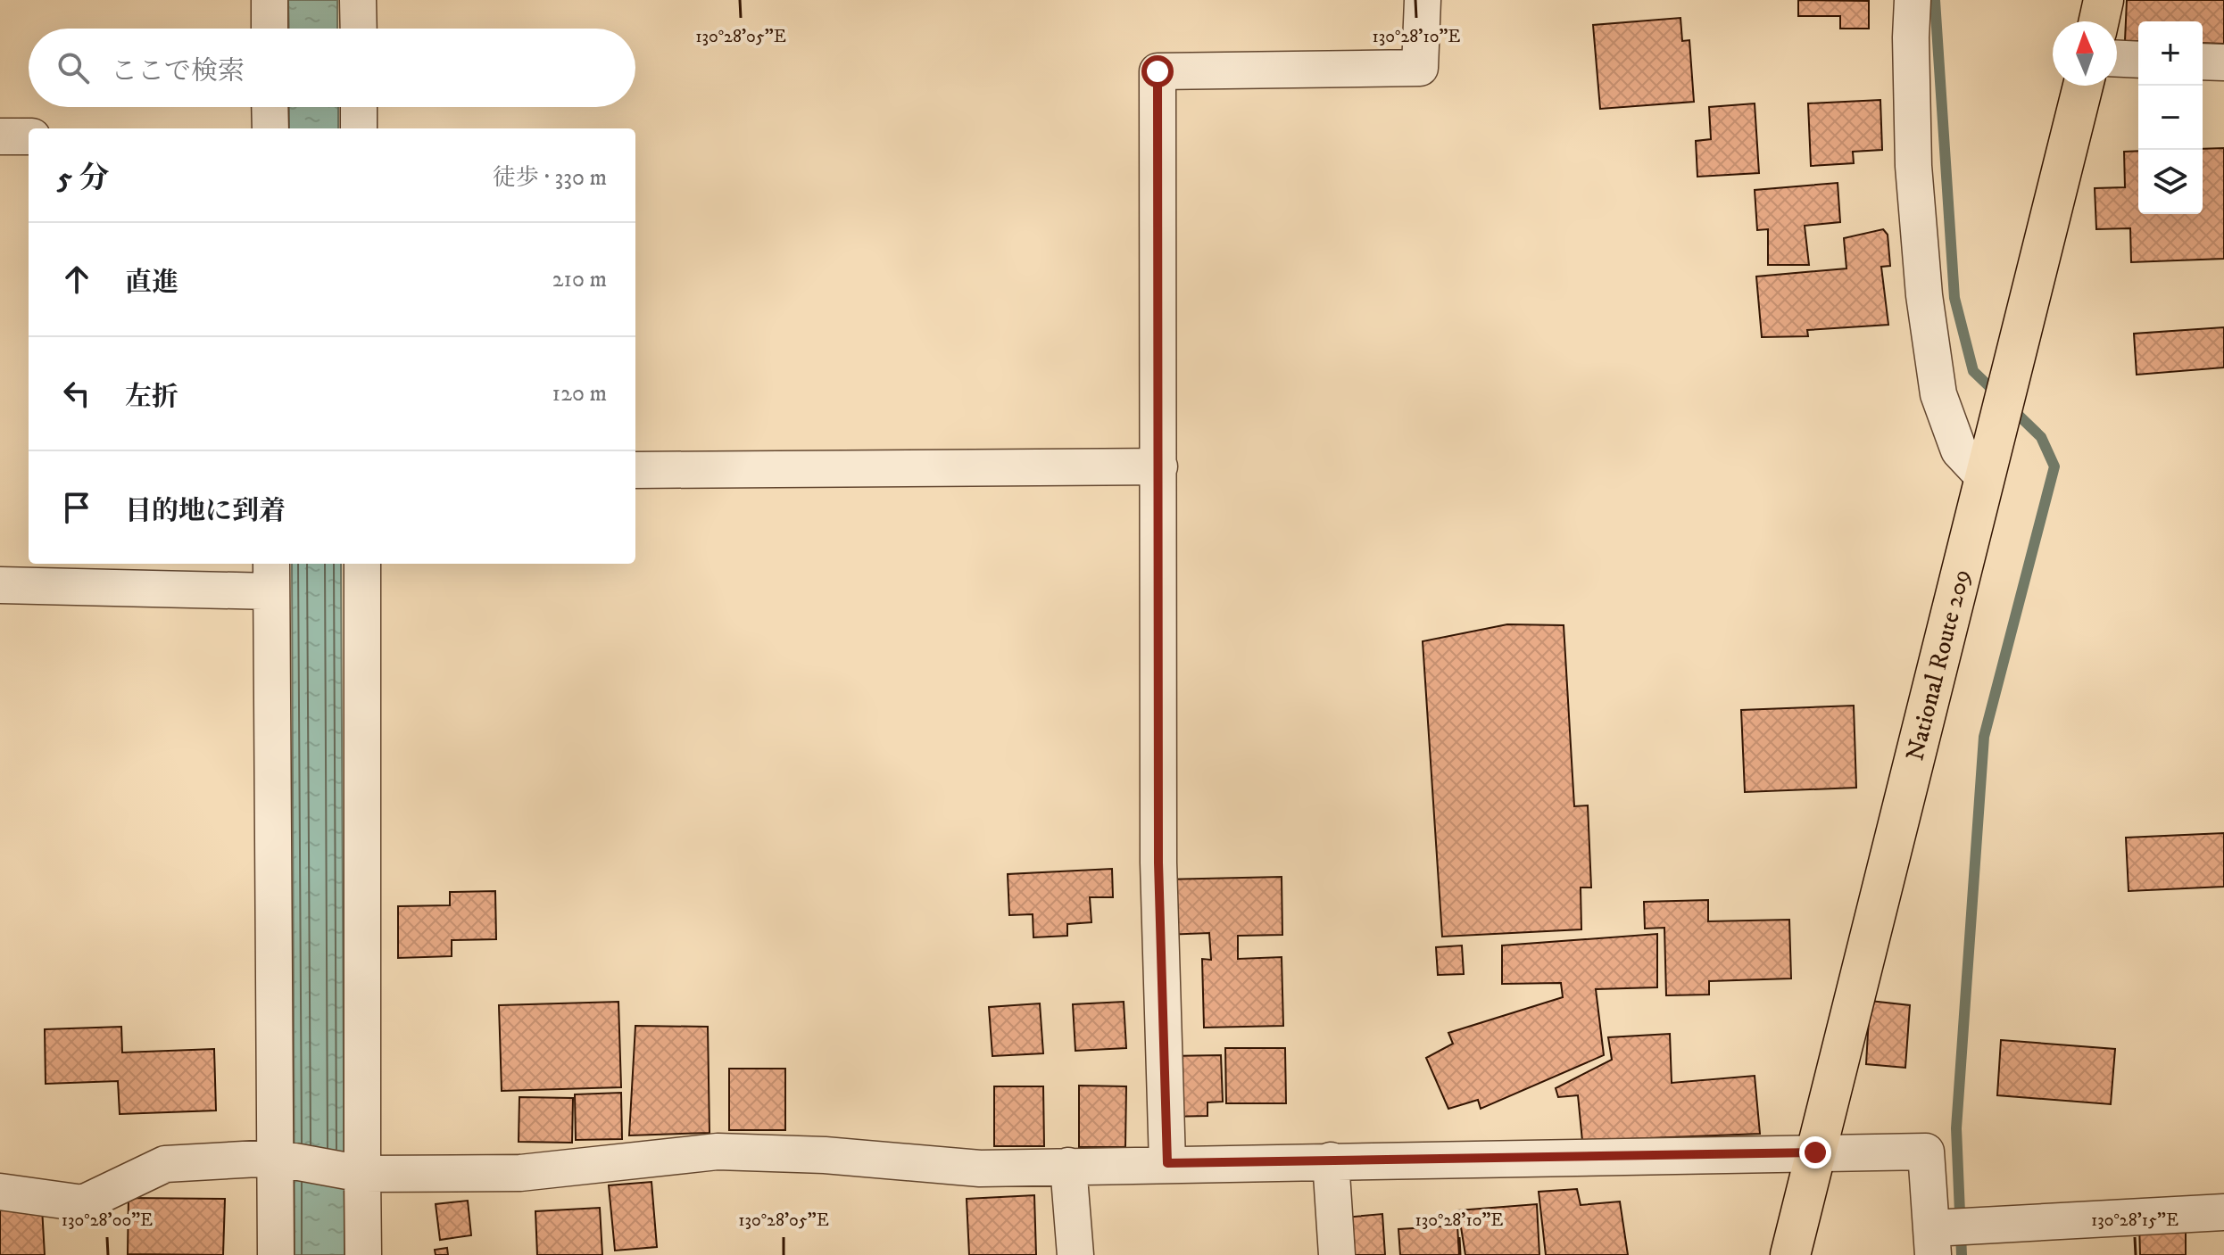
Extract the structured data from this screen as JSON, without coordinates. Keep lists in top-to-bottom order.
{
  "streets": {
    "highway": ["National Route 209"]
  },
  "north": "top",
  "page": {
    "map_buttons": ["+", "−"],
    "search": "ここで検索",
    "heading": ["5 分", "徒歩 · 330 m"],
    "list": [
      ["直進", "210 m"],
      ["左折", "120 m"],
      "目的地に到着"
    ]
  },
  "coordinates": [
    "130°28'05\"E",
    "130°28'10\"E",
    "130°28'00\"E",
    "130°28'15\"E"
  ]
}
